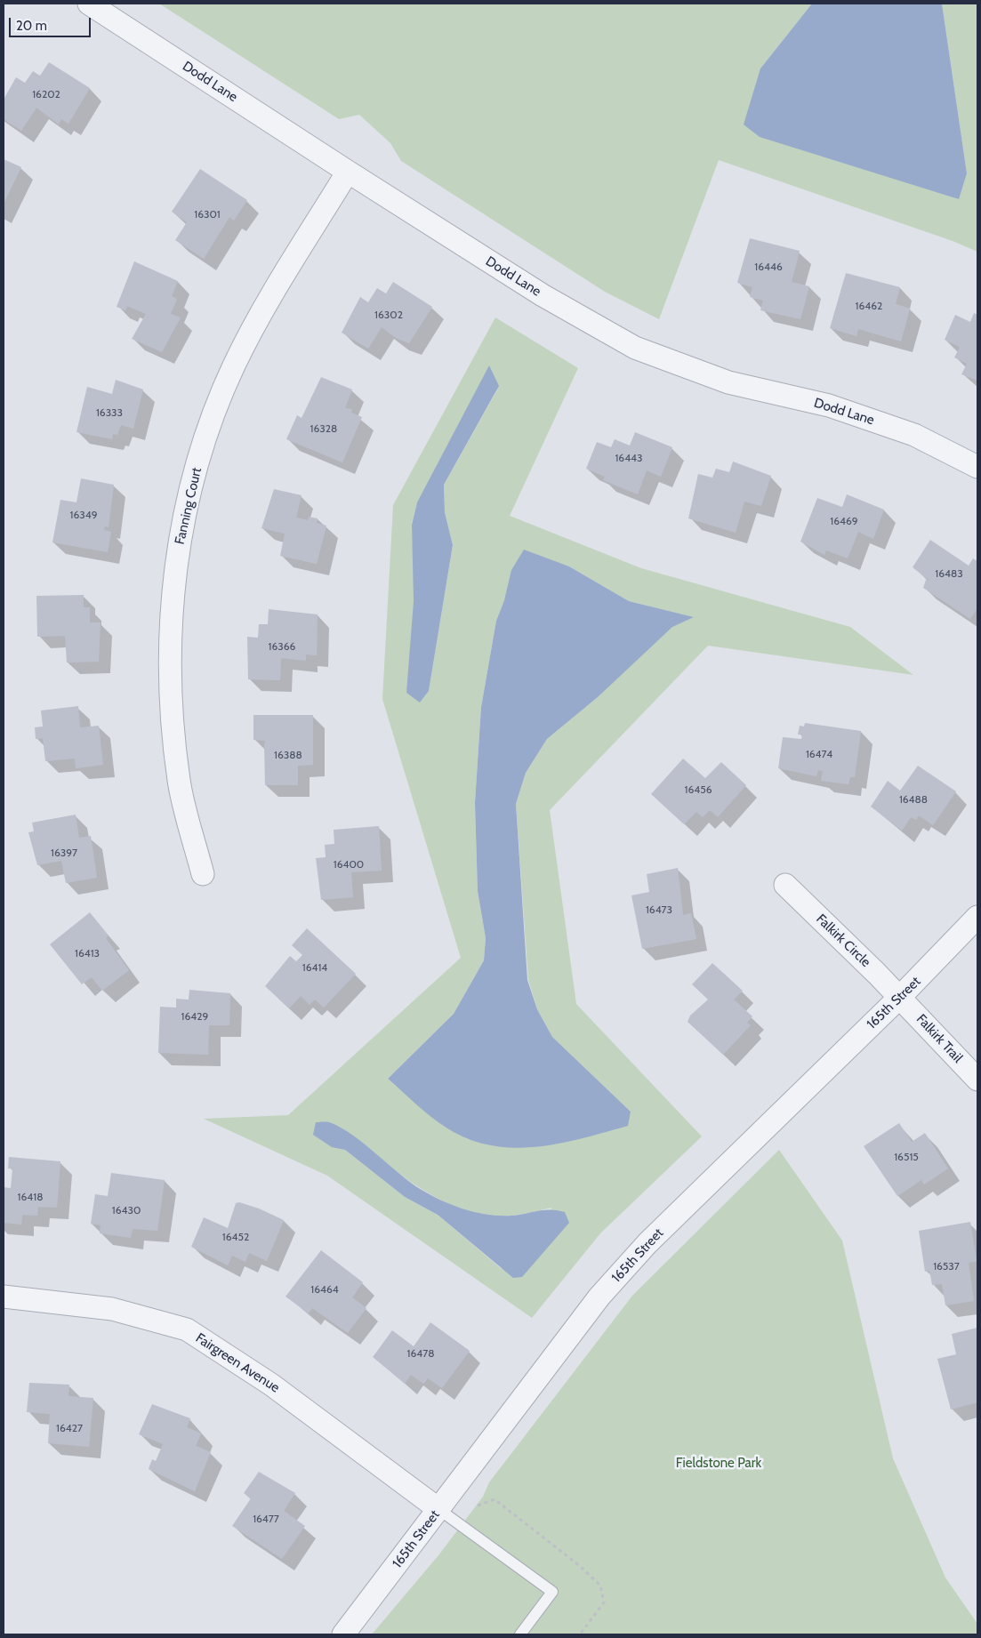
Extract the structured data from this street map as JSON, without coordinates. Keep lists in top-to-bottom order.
{
  "streets": {
    "street": [
      "Dodd Lane",
      "Fanning Court",
      "Falkirk Circle",
      "165th Street",
      "Falkirk Trail",
      "Fairgreen Avenue"
    ]
  },
  "crossings": [
    ["Dodd Lane", "Fanning Court"],
    ["Falkirk Circle", "165th Street"],
    ["Falkirk Circle", "Falkirk Trail"],
    ["165th Street", "Falkirk Trail"],
    ["165th Street", "Fairgreen Avenue"]
  ],
  "parks": ["Fieldstone Park"],
  "house_numbers": [
    "16202",
    "16301",
    "16446",
    "16462",
    "16302",
    "16333",
    "16328",
    "16443",
    "16349",
    "16469",
    "16483",
    "16366",
    "16474",
    "16388",
    "16456",
    "16488",
    "16397",
    "16400",
    "16473",
    "16413",
    "16414",
    "16429",
    "16515",
    "16418",
    "16430",
    "16452",
    "16537",
    "16464",
    "16478",
    "16427",
    "16477"
  ],
  "scale_bar": "20 m"
}
